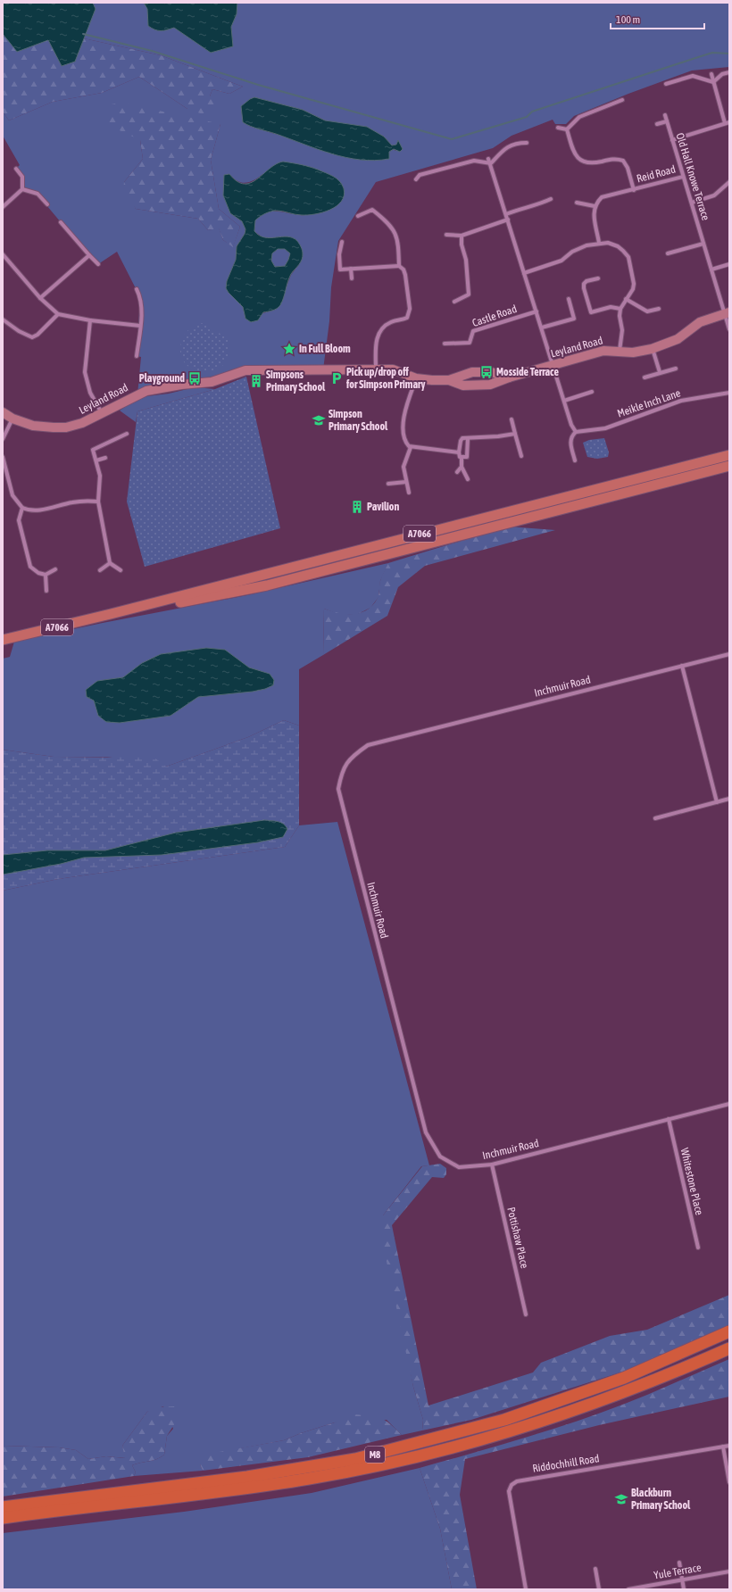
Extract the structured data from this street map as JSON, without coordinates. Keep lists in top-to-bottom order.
{
  "streets": {
    "highway": ["M8"],
    "main road": ["A7066"],
    "street": [
      "Reid Road",
      "Old Hall Knowe Terrace",
      "Castle Road",
      "Leyland Road",
      "Meikle Inch Lane",
      "Inchmuir Road",
      "Whitestone Place",
      "Pottishaw Place",
      "Riddochhill Road",
      "Yule Terrace"
    ]
  },
  "crossings": [
    ["Reid Road", "Old Hall Knowe Terrace"],
    ["Old Hall Knowe Terrace", "Leyland Road"],
    ["Inchmuir Road", "Whitestone Place"],
    ["Inchmuir Road", "Pottishaw Place"]
  ],
  "places": {
    "place": ["In Full Bloom"],
    "bus stop": ["Mosside Terrace", "Playground"],
    "parking": ["Pick up/drop off for Simpson Primary"],
    "building": ["Simpsons Primary School", "Pavilion"],
    "school or university": ["Simpson Primary School", "Blackburn Primary School"]
  },
  "scale_bar": "100 m"
}
